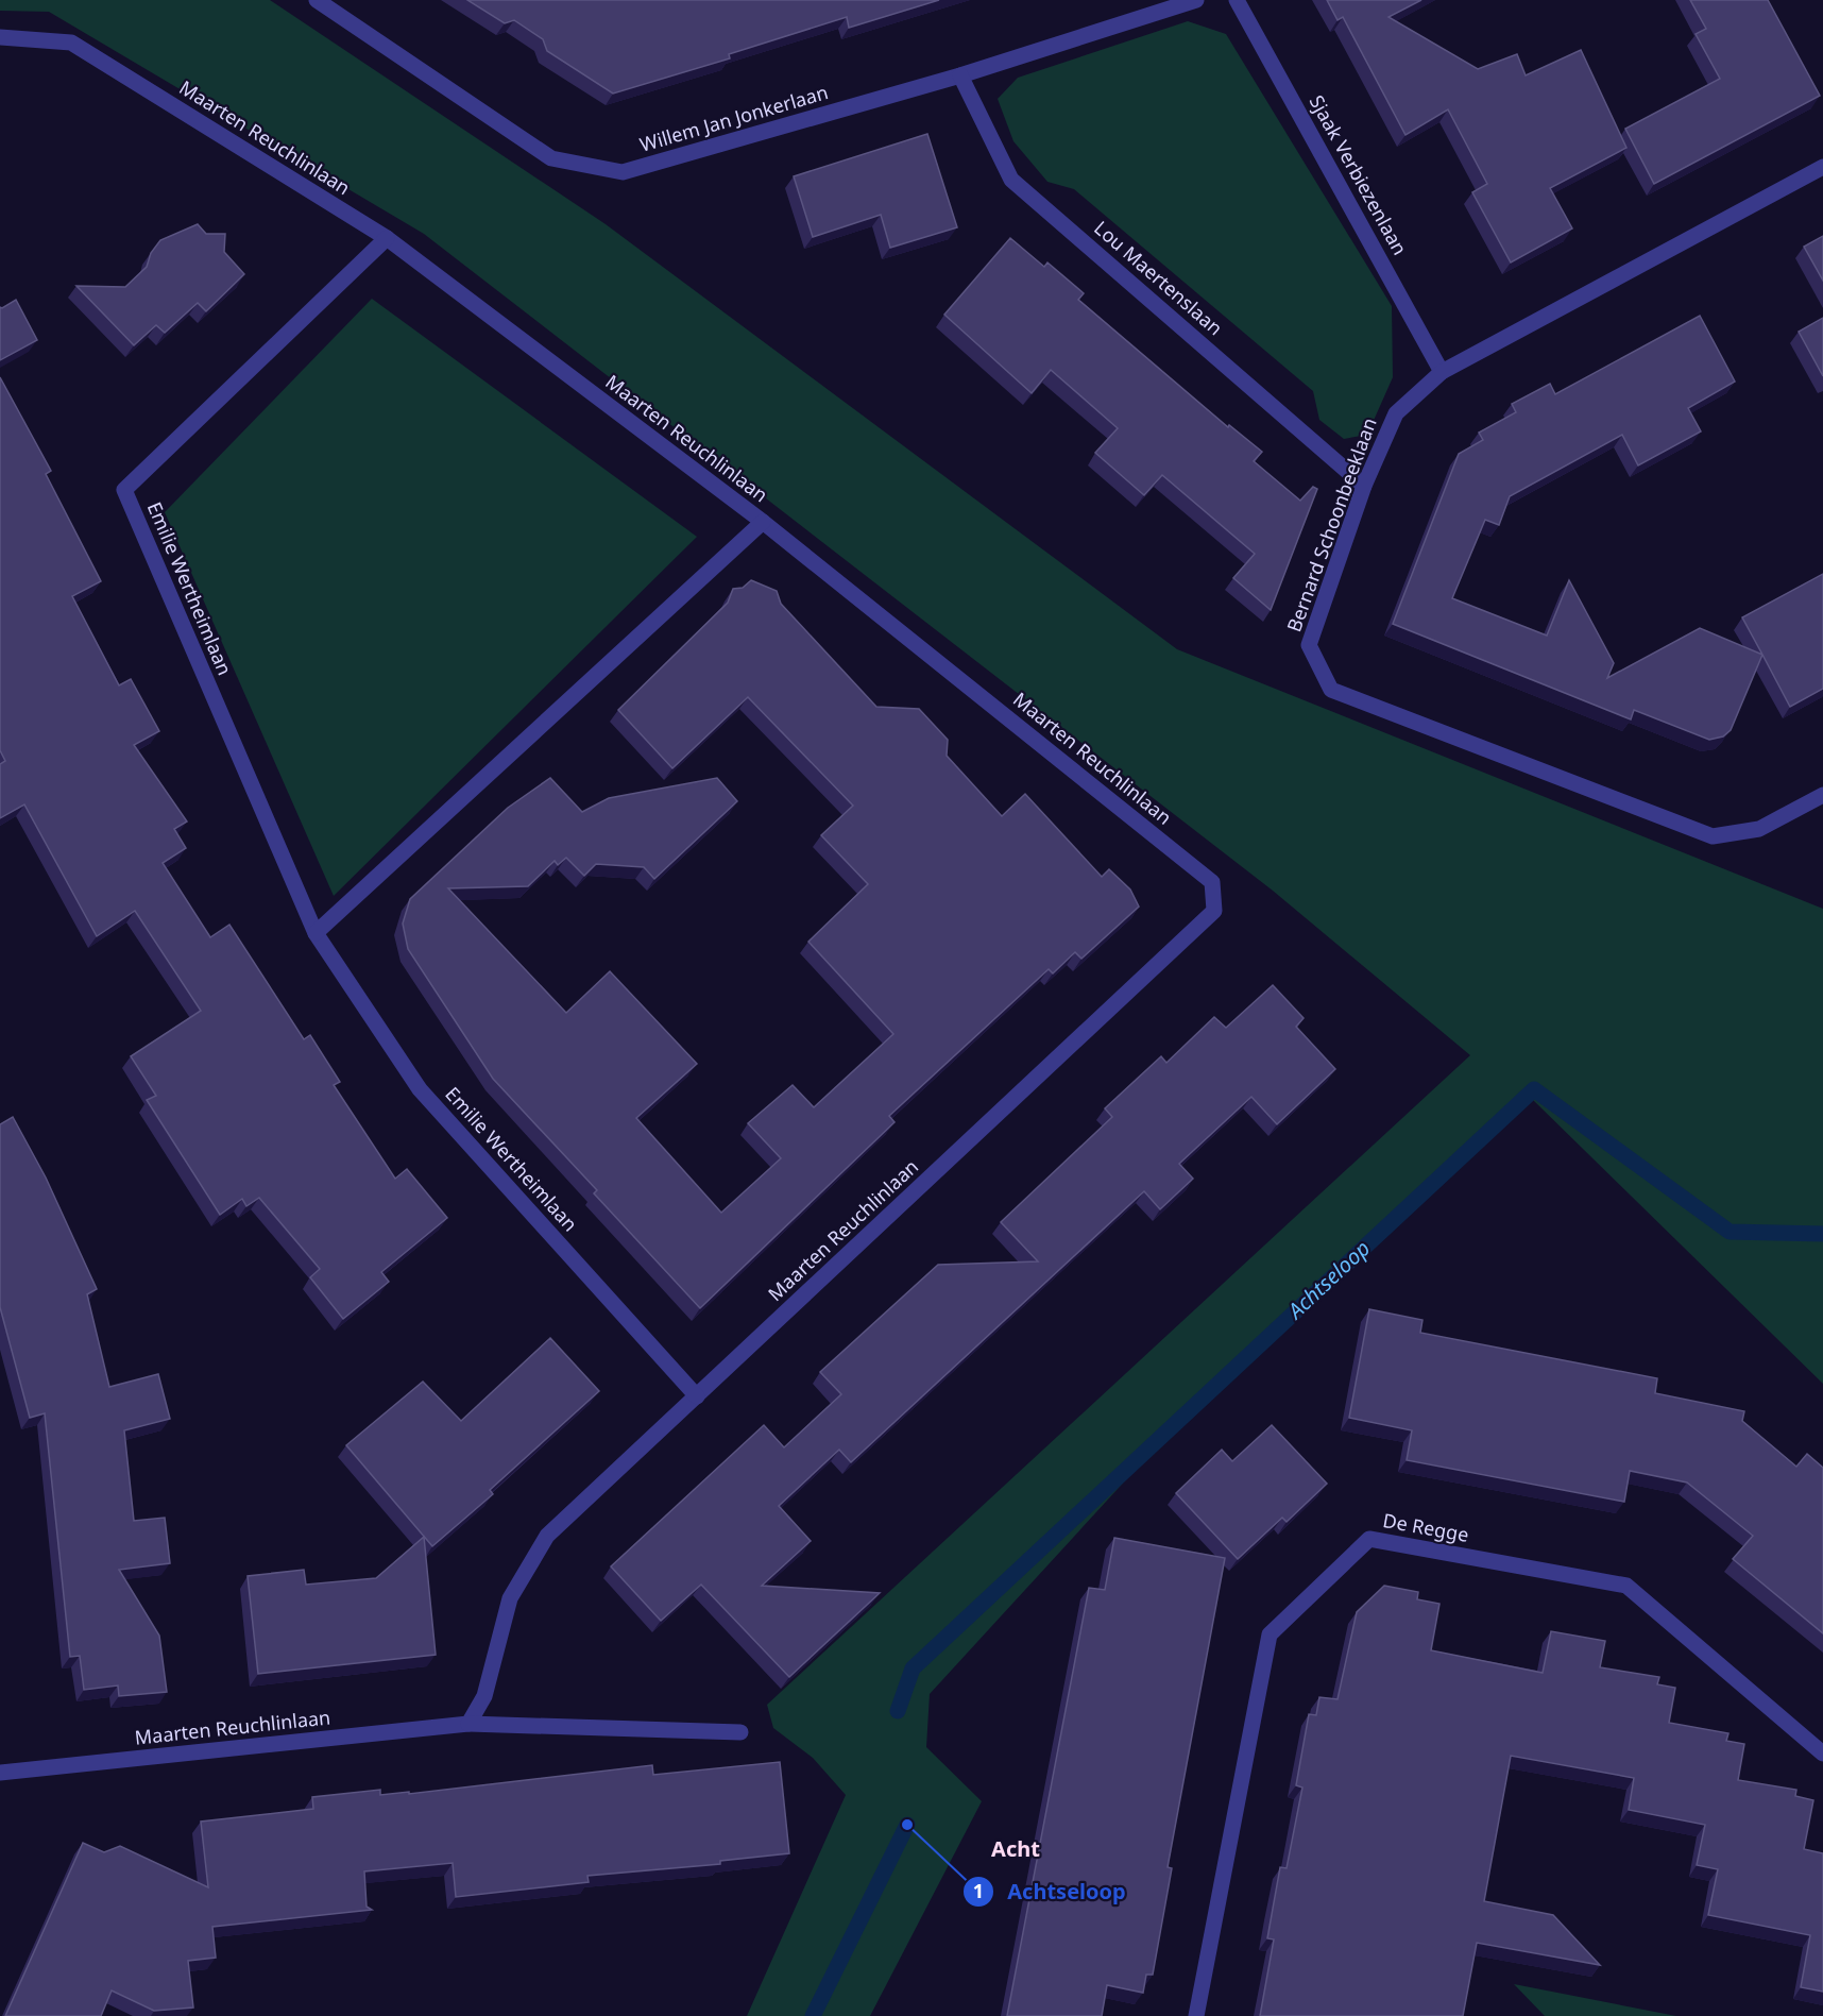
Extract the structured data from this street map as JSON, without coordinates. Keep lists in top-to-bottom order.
{
  "streets": {
    "street": [
      "Willem Jan Jonkerlaan",
      "Maarten Reuchlinlaan",
      "Sjaak Verbiezenlaan",
      "Lou Maertenslaan",
      "Bernard Schoonbeeklaan",
      "Emilie Wertheimlaan",
      "De Regge"
    ]
  },
  "crossings": [
    ["Willem Jan Jonkerlaan", "Lou Maertenslaan"],
    ["Maarten Reuchlinlaan", "Emilie Wertheimlaan"],
    ["Sjaak Verbiezenlaan", "Bernard Schoonbeeklaan"],
    ["Lou Maertenslaan", "Bernard Schoonbeeklaan"]
  ],
  "districts": ["Acht"],
  "water": ["Achtseloop"],
  "places": ["Achtseloop"]
}
